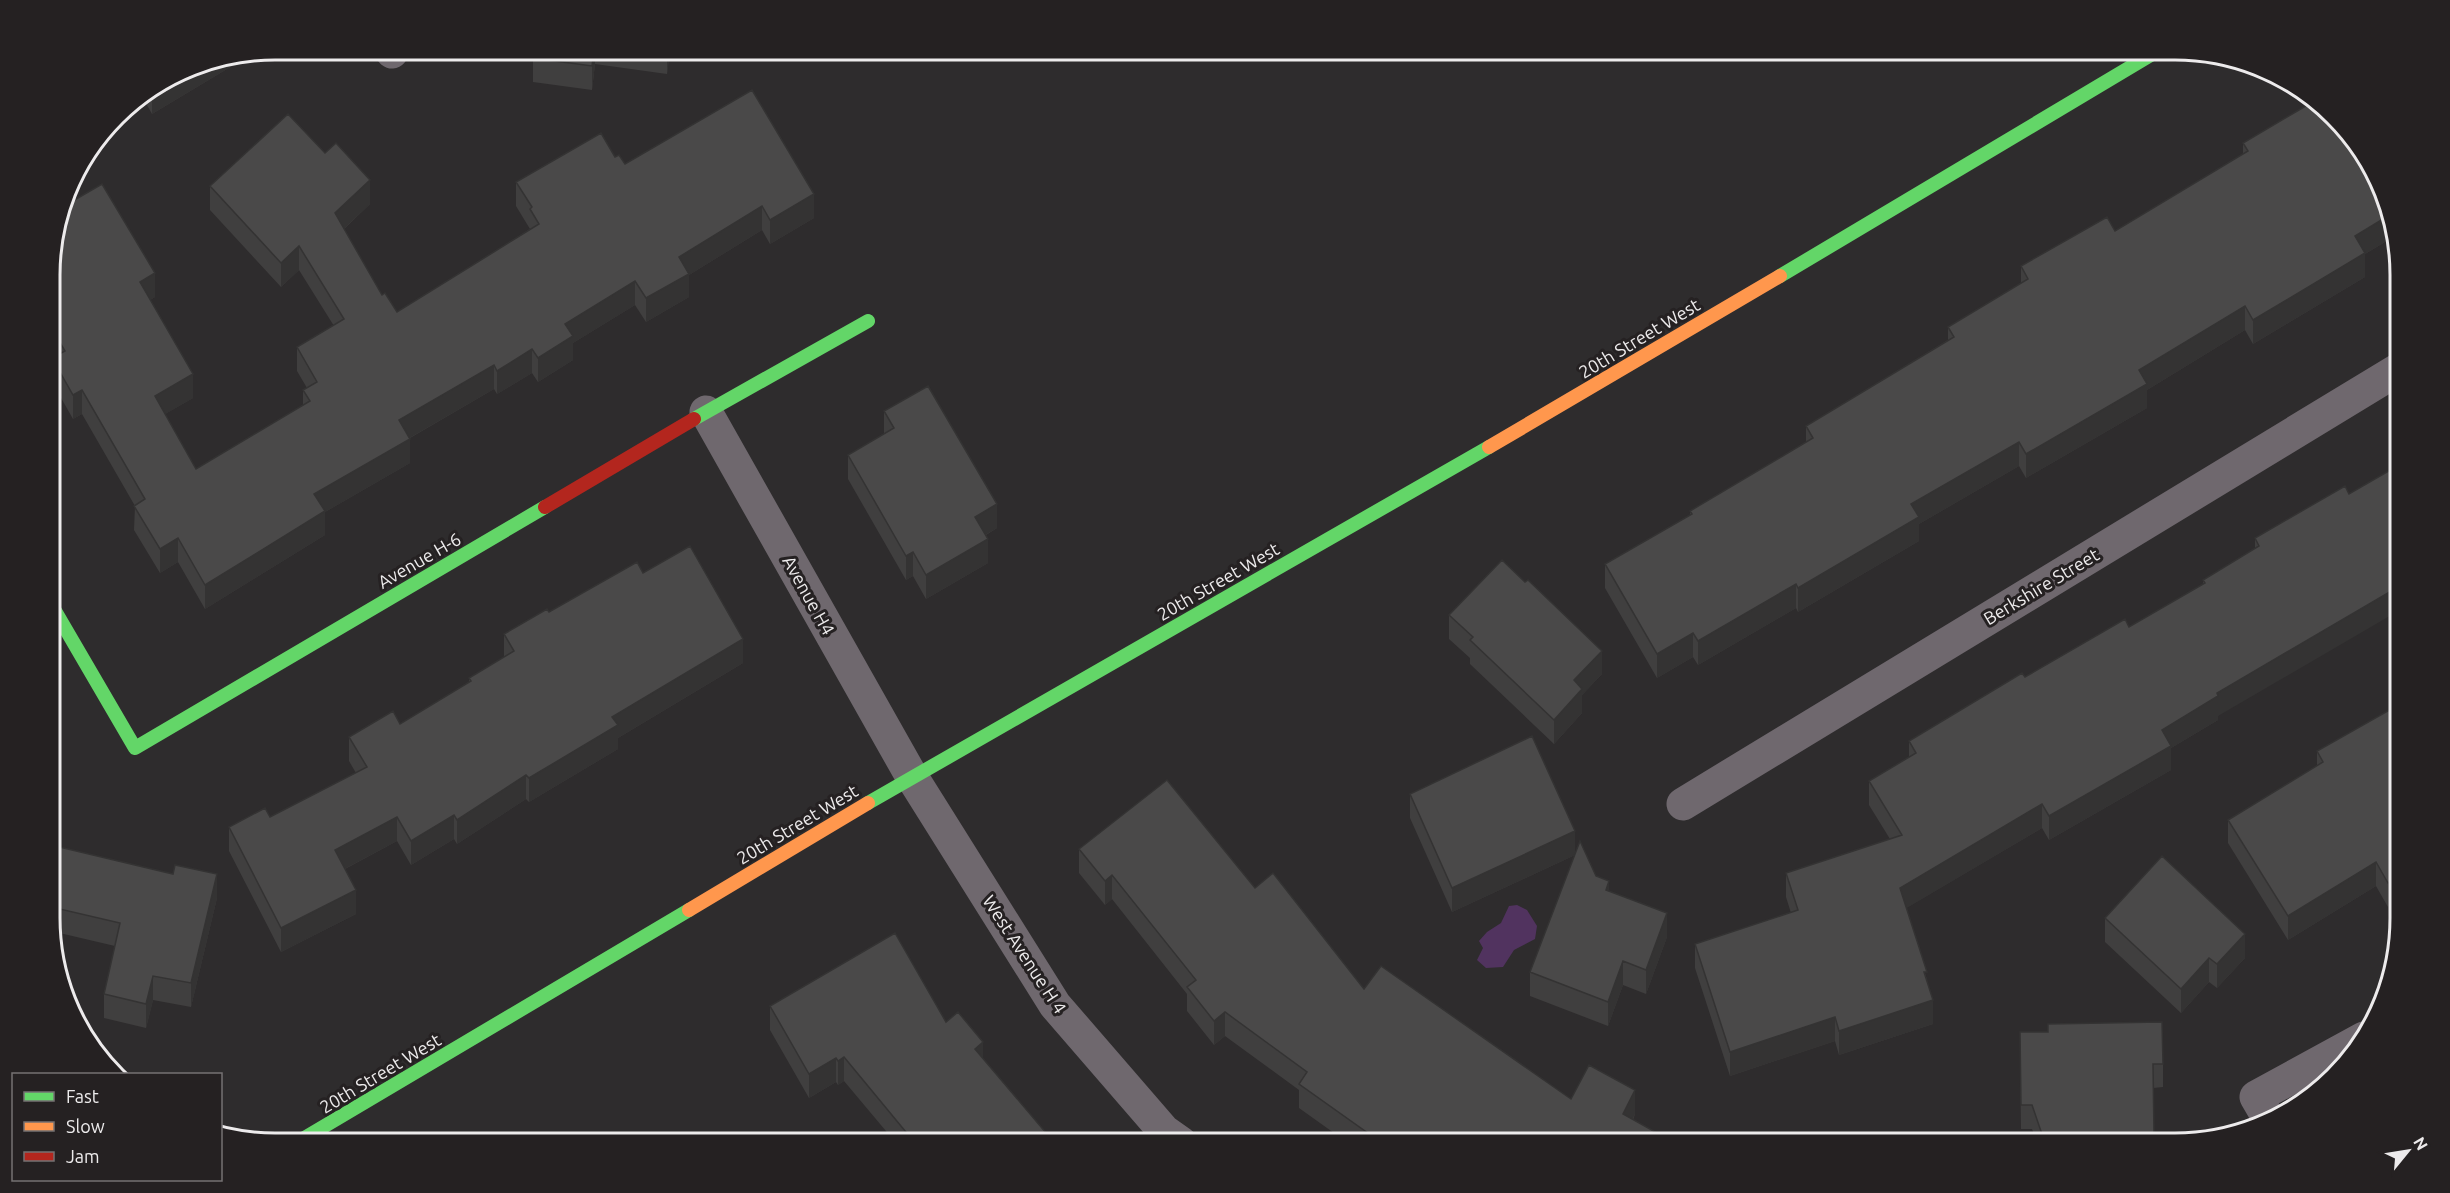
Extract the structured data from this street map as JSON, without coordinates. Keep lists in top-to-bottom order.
{
  "streets": {
    "main road": ["20th Street West", "Avenue H-6"],
    "street": ["Berkshire Street", "Avenue H4", "West Avenue H 4"]
  },
  "crossings": [
    ["20th Street West", "Avenue H4"],
    ["20th Street West", "West Avenue H 4"],
    ["Avenue H-6", "Avenue H4"],
    ["Avenue H4", "West Avenue H 4"]
  ],
  "legend": ["Fast", "Slow", "Jam"],
  "north": "top right"
}
